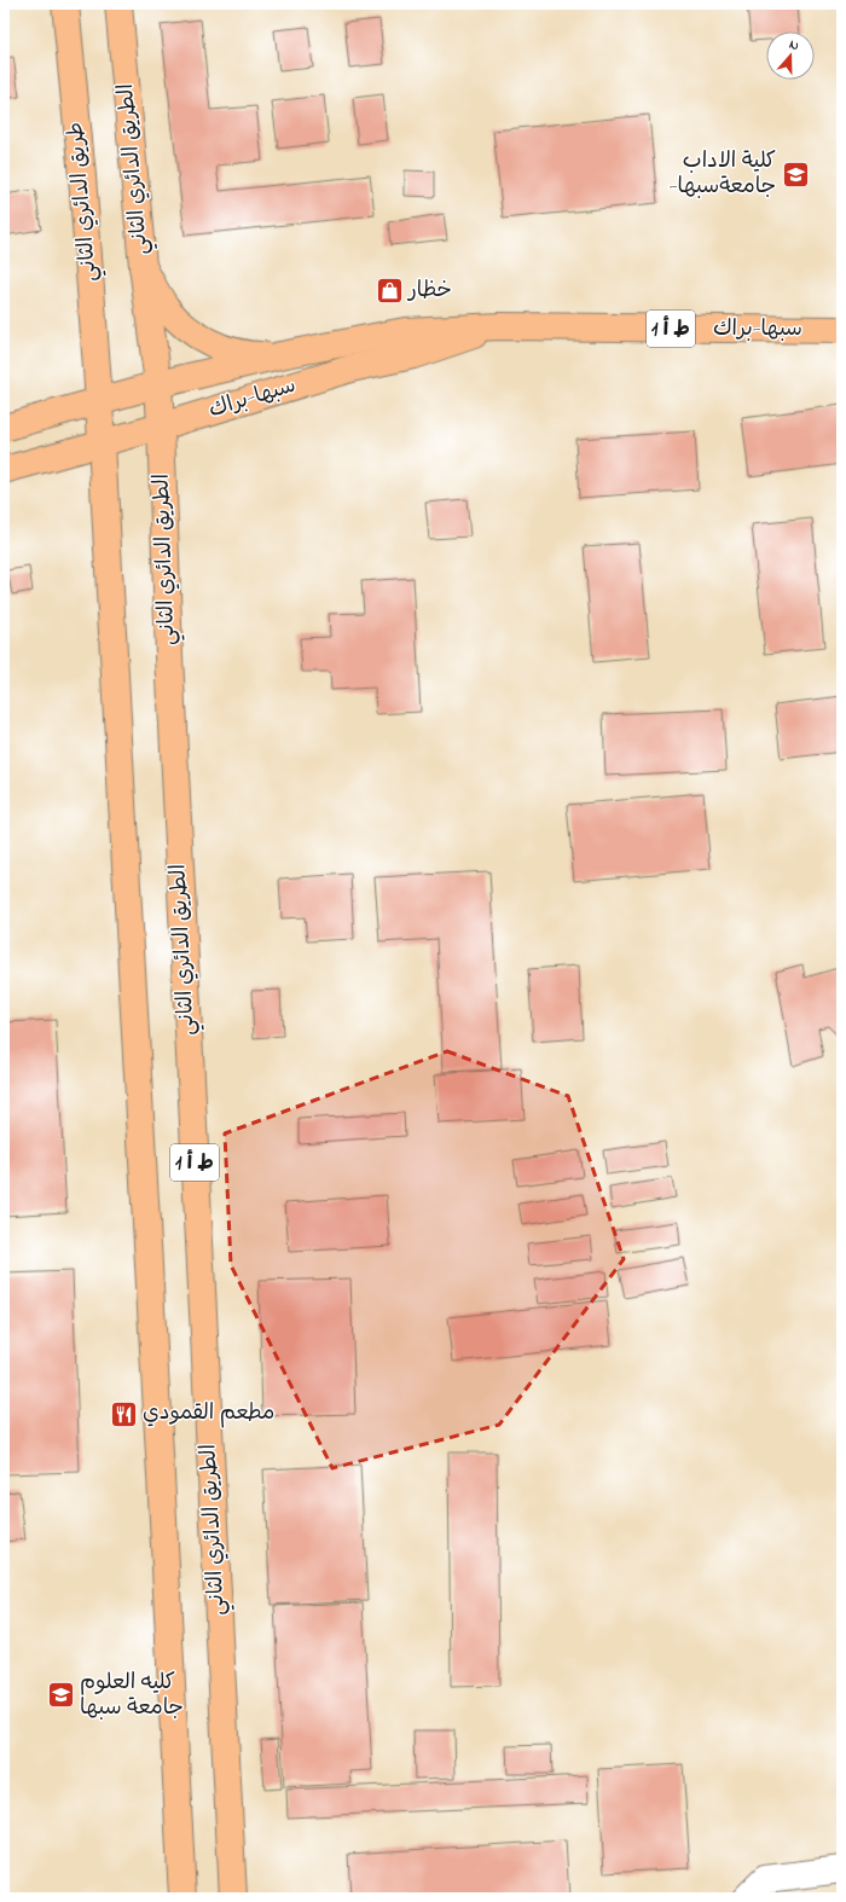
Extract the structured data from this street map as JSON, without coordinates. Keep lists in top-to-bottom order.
{
  "streets": {
    "main road": [
      "الطريق الدائري الثاني",
      "طريق الدائري الثاني",
      "ط أ 1",
      "سبها-براك"
    ]
  },
  "crossings": [
    ["الطريق الدائري الثاني", "سبها-براك"],
    ["طريق الدائري الثاني", "سبها-براك"]
  ],
  "places": {
    "school or university": ["كلية الاداب -جامعةسبها", "كليه العلوم جامعة سبها"],
    "shop": ["خظار"],
    "restaurant": ["مطعم القمودي"]
  },
  "north": "top"
}
